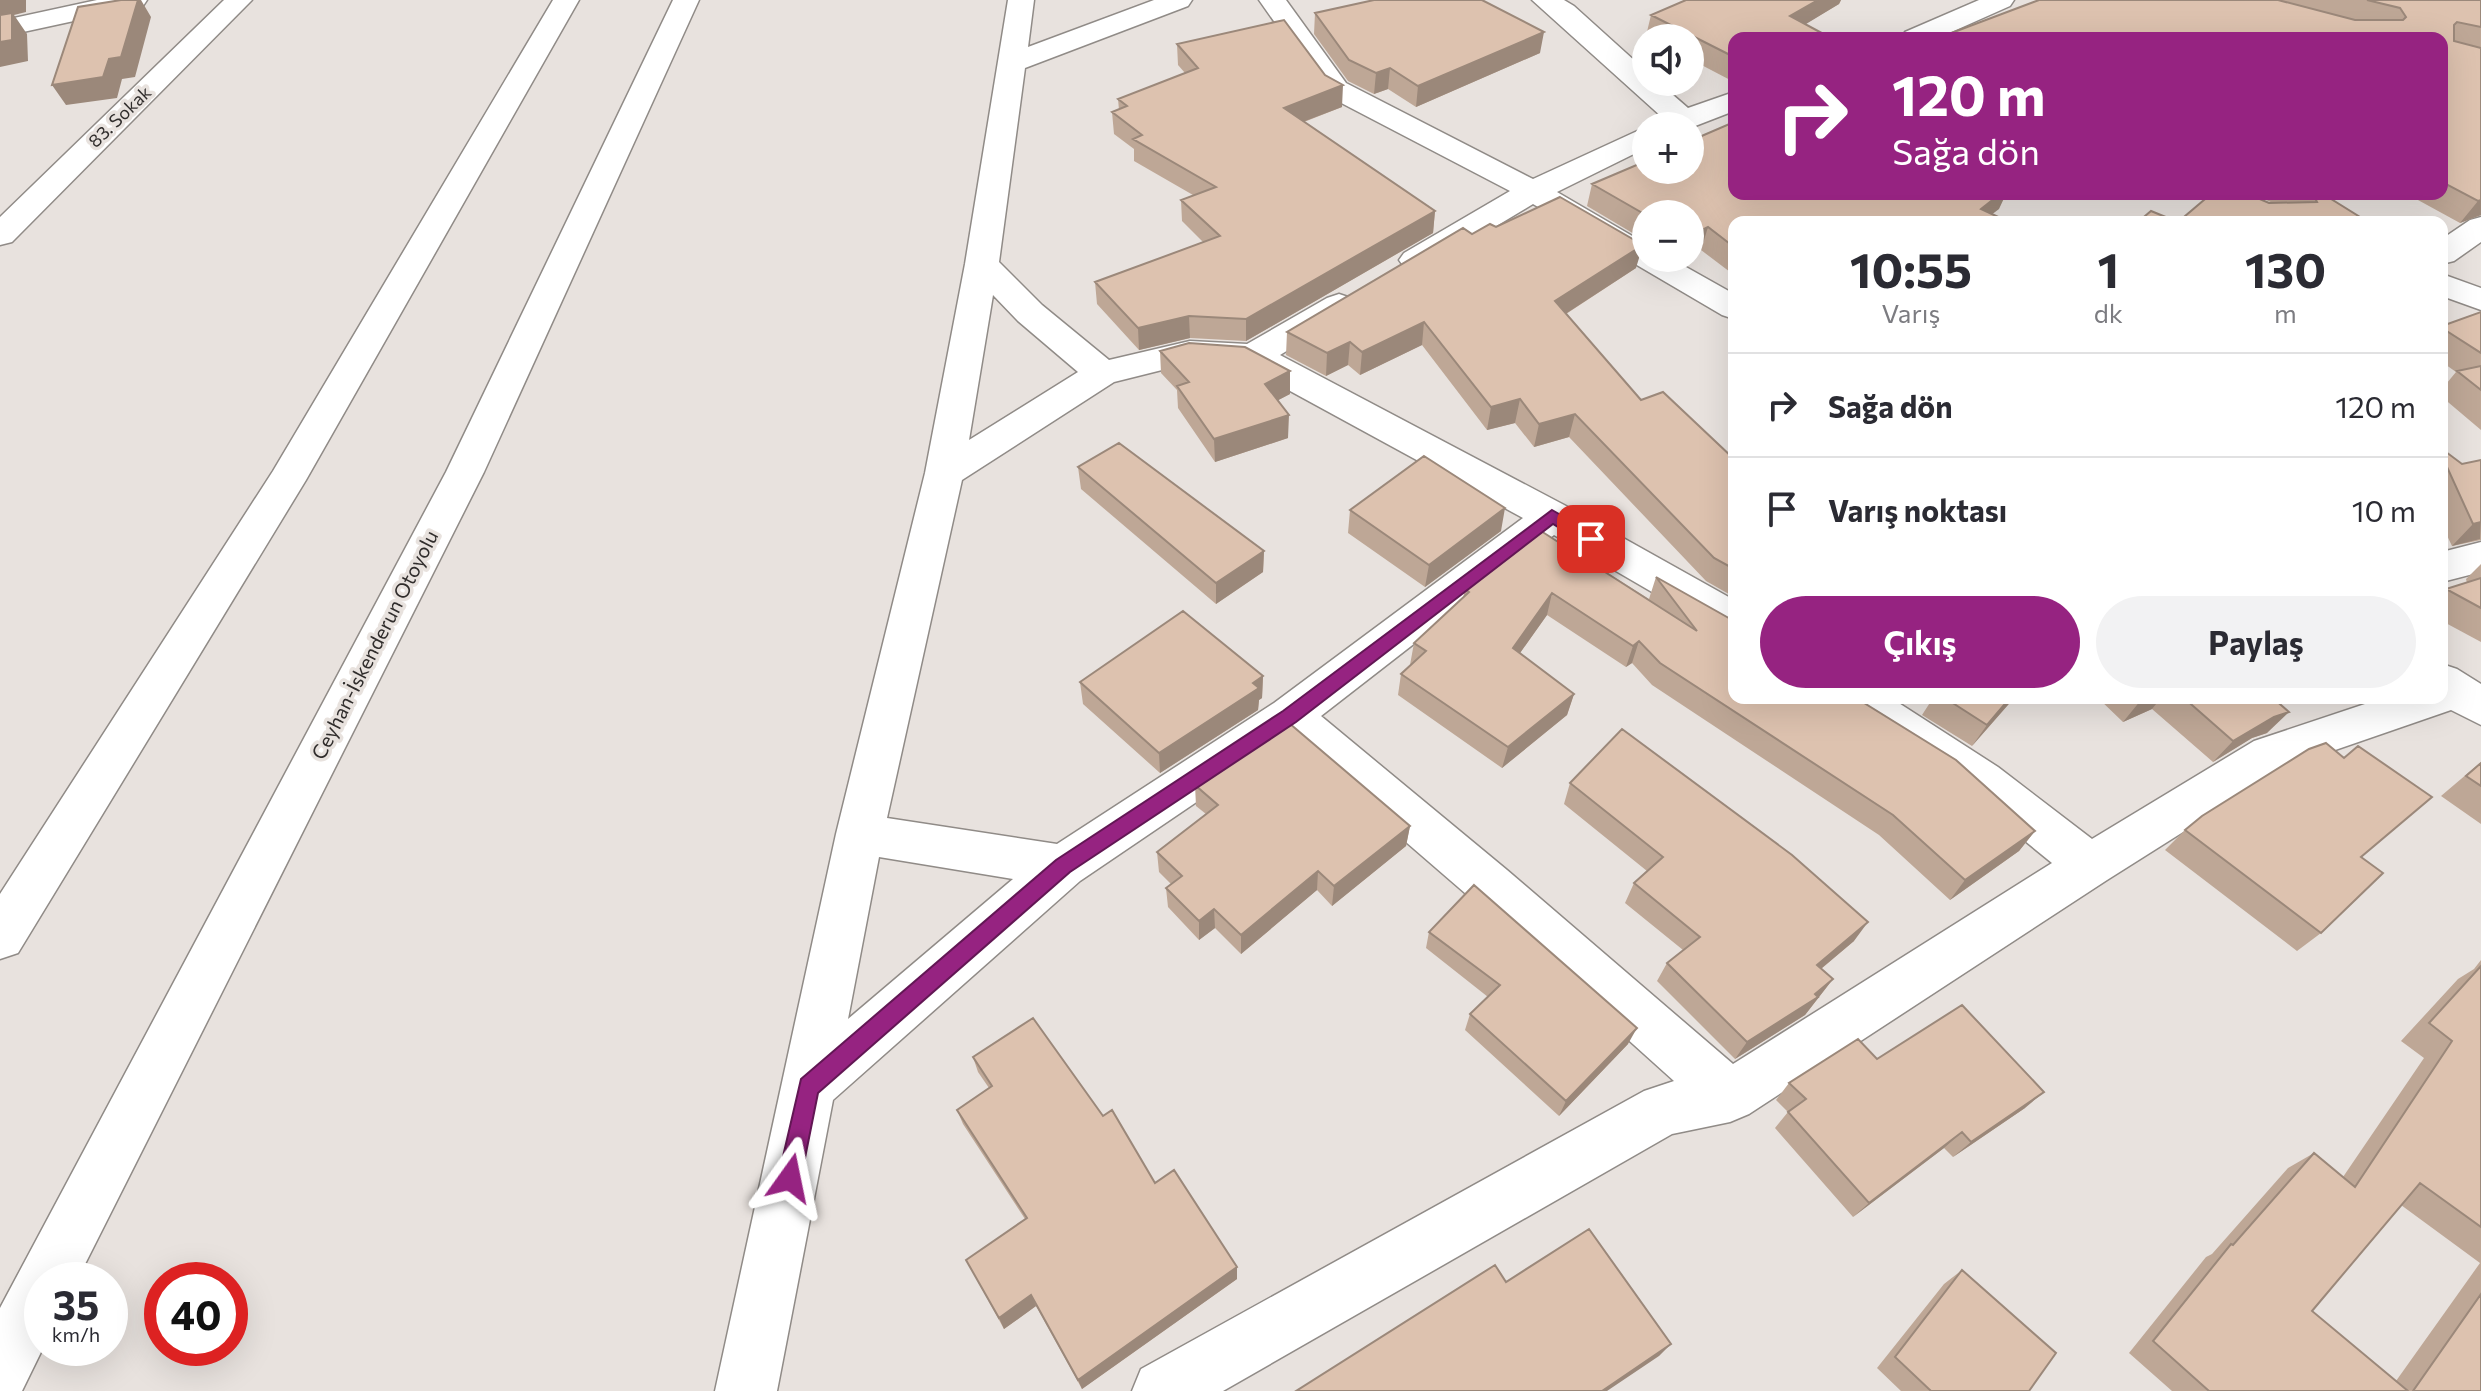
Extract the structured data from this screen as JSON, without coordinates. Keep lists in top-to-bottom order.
{
  "streets": {
    "main road": ["83. Sokak", "Ceyhan-İskenderun Otoyolu"]
  },
  "page": {
    "map_buttons": ["+", "−"],
    "turn": ["120 m", "Sağa dön"],
    "eta": [
      "10:55",
      "Varış",
      "1",
      "dk",
      "130",
      "m"
    ],
    "list": [
      {
        "name": "Sağa dön",
        "value": "120 m"
      },
      {
        "name": "Varış noktası",
        "value": "10 m"
      }
    ],
    "buttons": ["Çıkış", "Paylaş"],
    "speed": "35 km/h",
    "limit": "40"
  }
}
